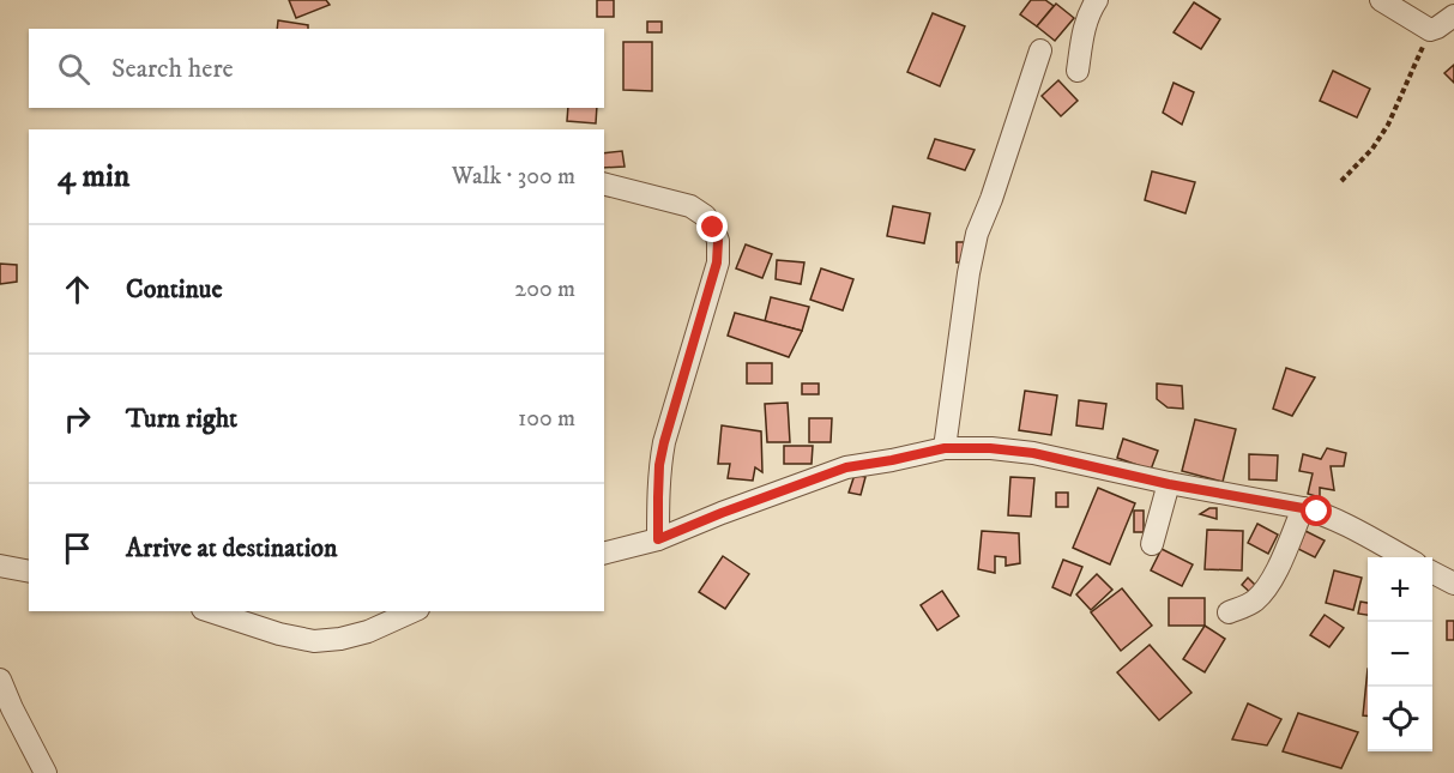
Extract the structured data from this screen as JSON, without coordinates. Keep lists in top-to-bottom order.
{
  "page": {
    "search": "Search here",
    "heading": ["4 min", "Walk · 300 m"],
    "list": [
      ["Continue", "200 m"],
      ["Turn right", "100 m"],
      "Arrive at destination"
    ],
    "map_buttons": ["+", "−"]
  }
}
